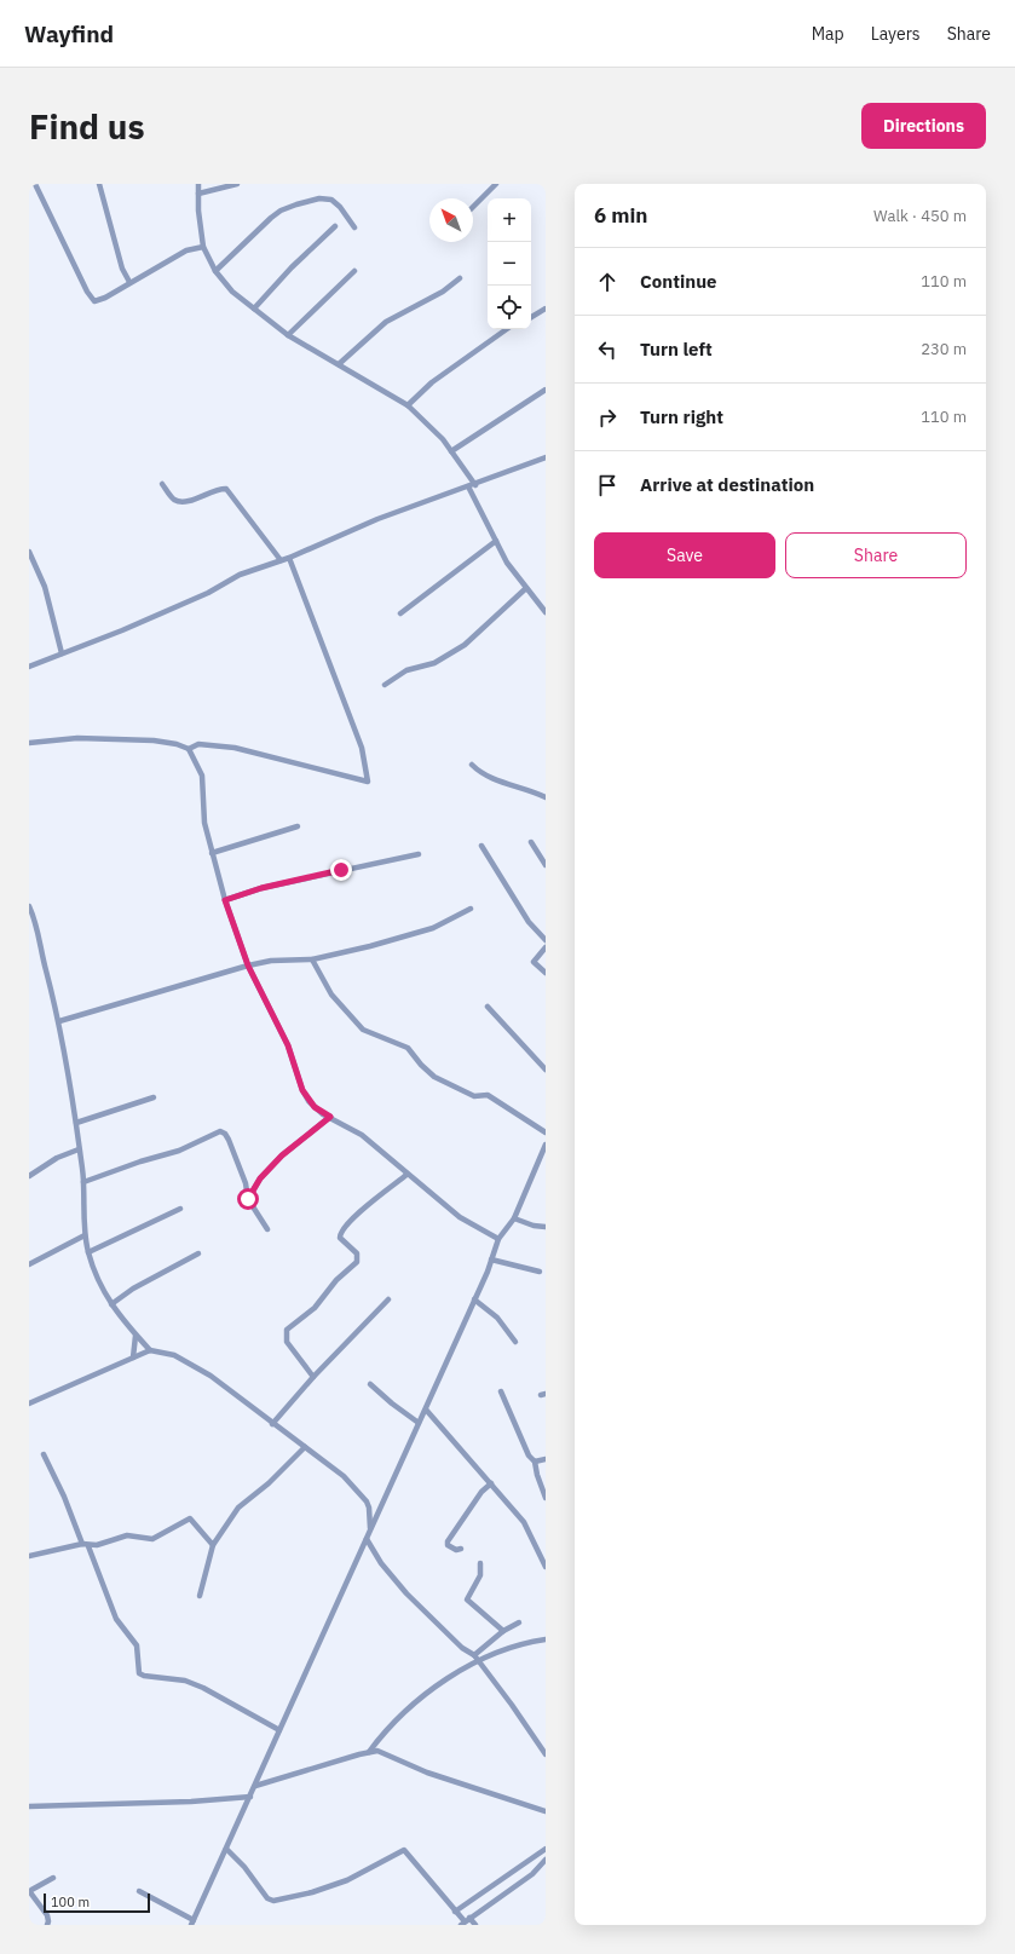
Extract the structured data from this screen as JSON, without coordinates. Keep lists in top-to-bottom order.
{
  "scale_bar": "100 m",
  "north": "top left",
  "page": {
    "header": "Wayfind",
    "nav": ["Map", "Layers", "Share"],
    "buttons": [
      "Directions",
      ["Save", "Share"]
    ],
    "title": "Find us",
    "heading": ["6 min", "Walk · 450 m"],
    "map_buttons": ["+", "−"],
    "list": [
      ["Continue", "110 m"],
      ["Turn left", "230 m"],
      ["Turn right", "110 m"],
      "Arrive at destination"
    ],
    "scale": "100 m"
  }
}
